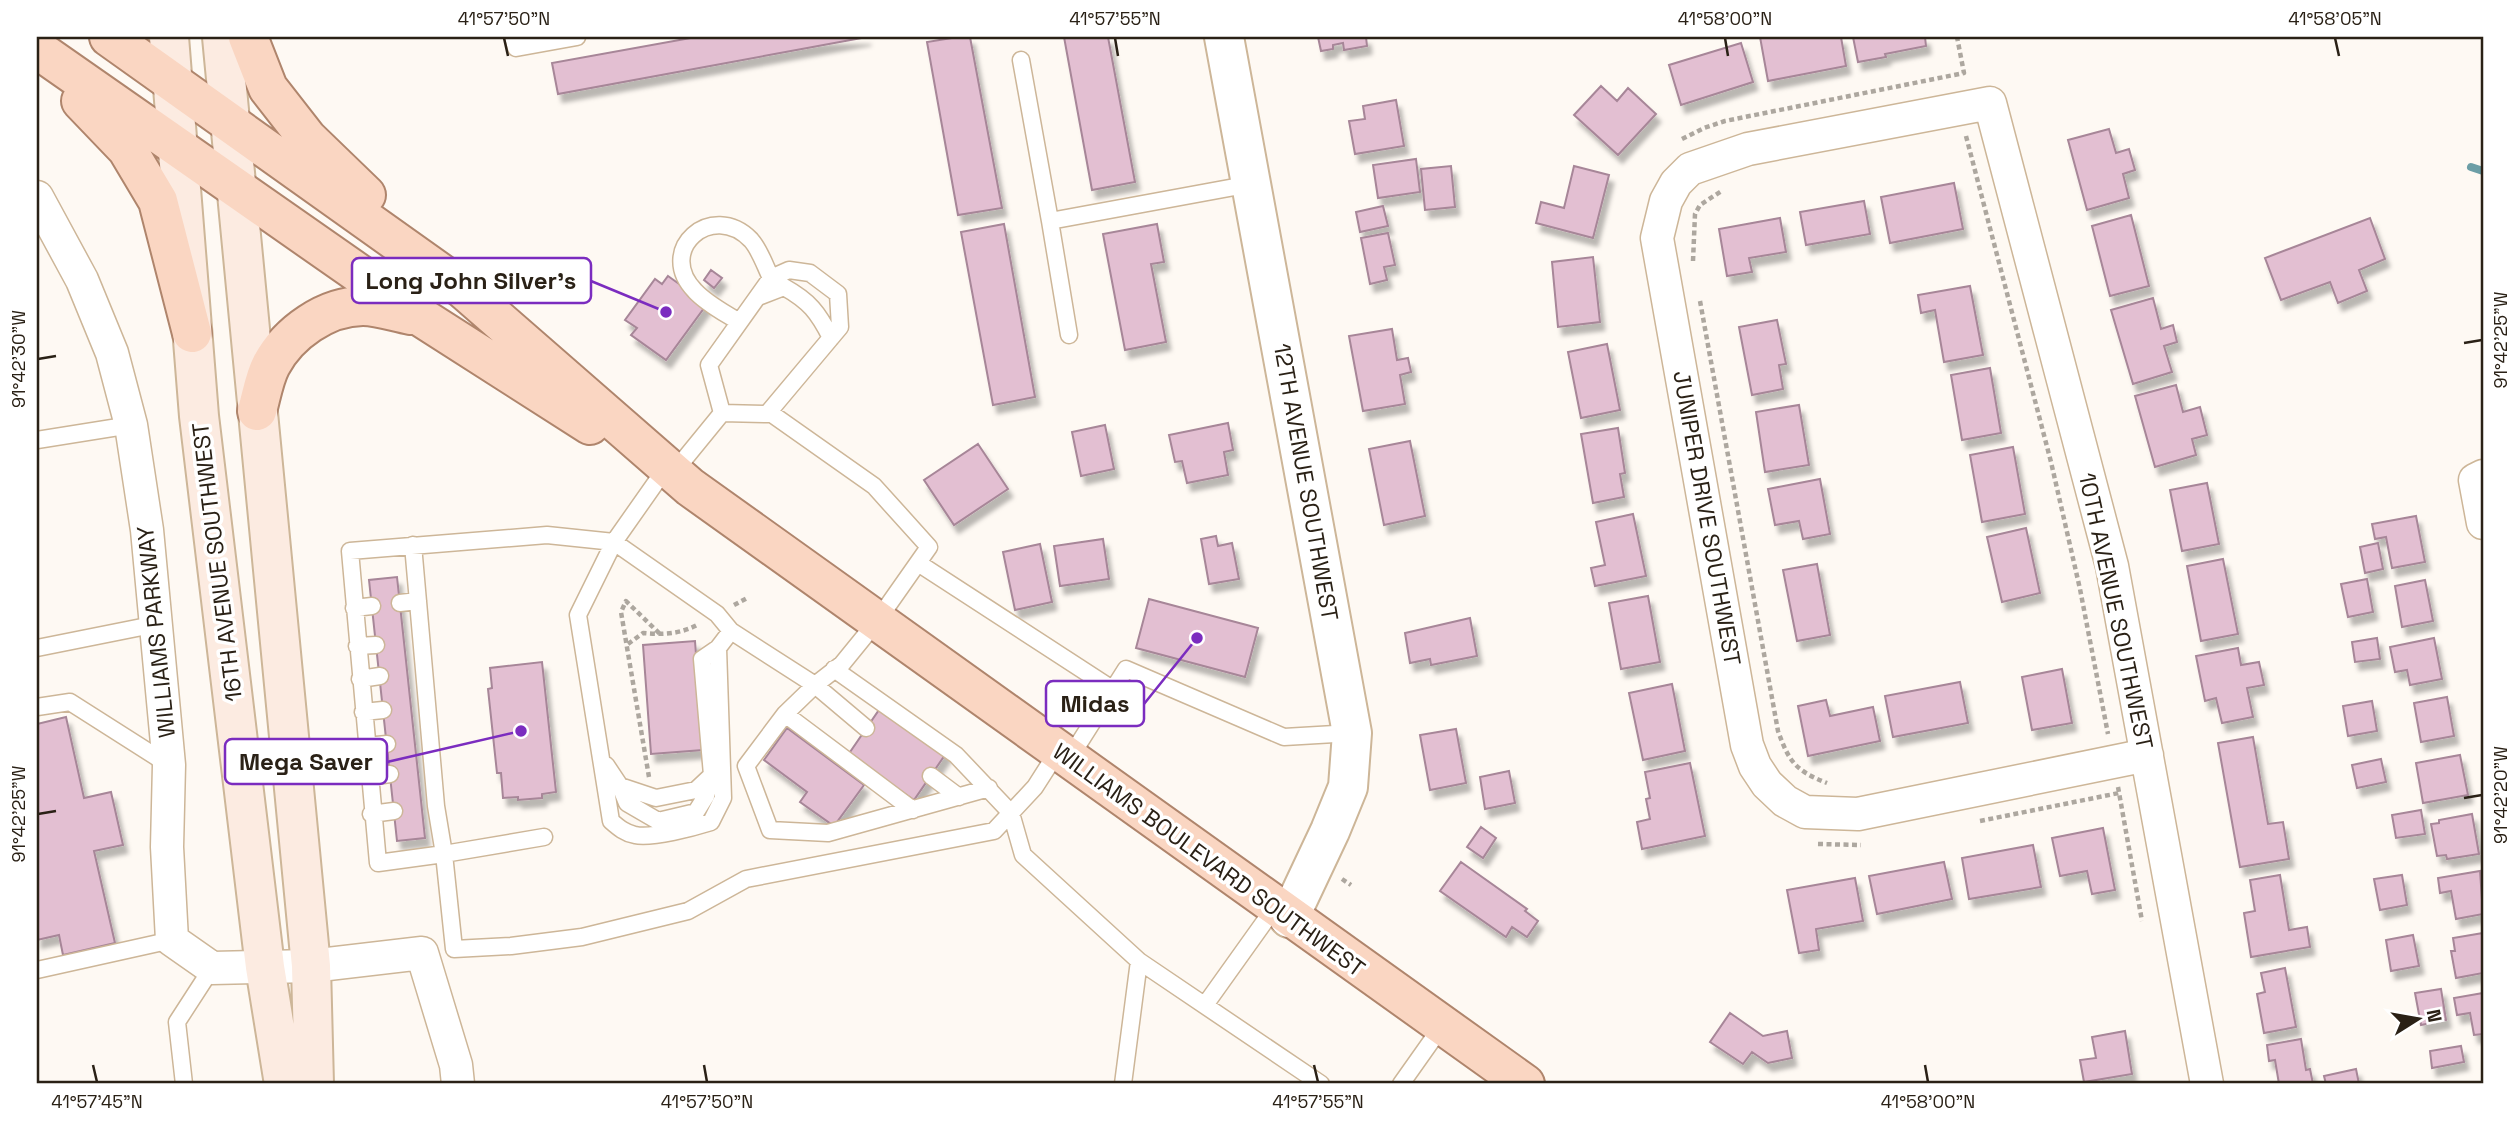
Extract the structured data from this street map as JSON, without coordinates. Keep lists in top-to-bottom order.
{
  "streets": {
    "main road": ["16TH AVENUE SOUTHWEST", "WILLIAMS BOULEVARD SOUTHWEST"],
    "street": [
      "12TH AVENUE SOUTHWEST",
      "JUNIPER DRIVE SOUTHWEST",
      "10TH AVENUE SOUTHWEST",
      "WILLIAMS PARKWAY"
    ]
  },
  "crossings": [
    ["12TH AVENUE SOUTHWEST", "WILLIAMS BOULEVARD SOUTHWEST"],
    ["JUNIPER DRIVE SOUTHWEST", "10TH AVENUE SOUTHWEST"],
    ["16TH AVENUE SOUTHWEST", "WILLIAMS BOULEVARD SOUTHWEST"]
  ],
  "places": ["Long John Silver's", "Midas", "Mega Saver"],
  "north": "right",
  "coordinates": [
    "41°57'50\"N",
    "41°57'55\"N",
    "41°58'00\"N",
    "41°58'05\"N",
    "91°42'25\"W",
    "91°42'30\"W",
    "91°42'20\"W",
    "41°57'45\"N"
  ]
}
